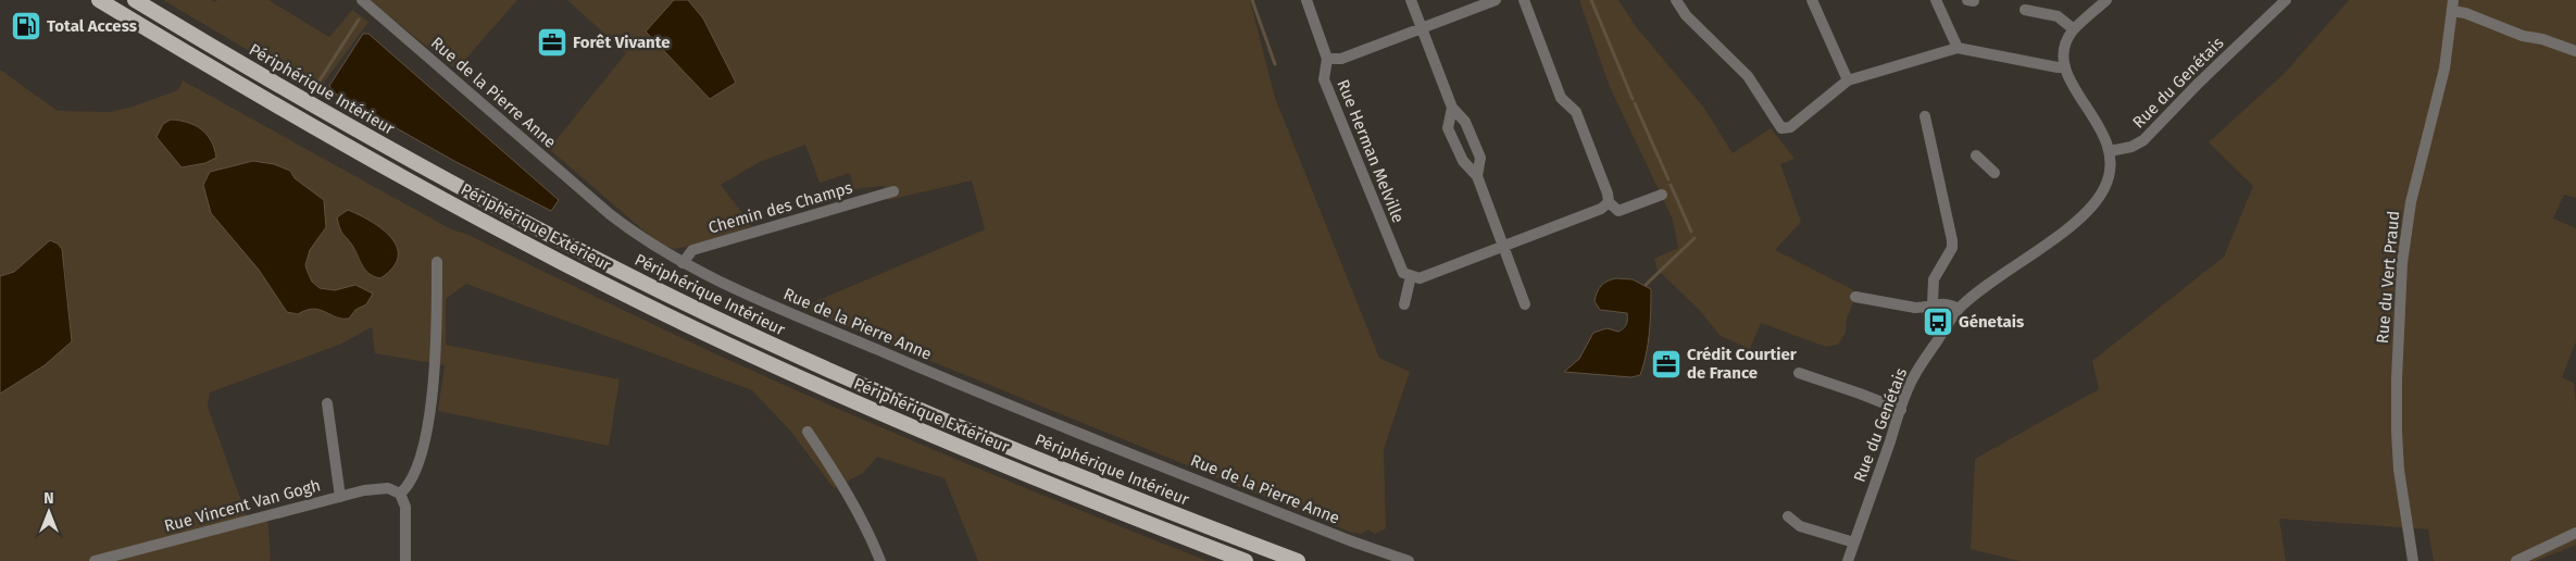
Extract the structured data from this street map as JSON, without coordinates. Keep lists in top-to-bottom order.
{
  "streets": {
    "highway": ["Périphérique Intérieur", "Périphérique Extérieur"],
    "street": [
      "Rue du Genétais",
      "Rue de la Pierre Anne",
      "Rue Herman Melville",
      "Chemin des Champs",
      "Rue du Vert Praud",
      "Rue Vincent Van Gogh"
    ]
  },
  "crossings": [
    ["Rue de la Pierre Anne", "Chemin des Champs"]
  ],
  "places": {
    "fuel station": ["Total Access"],
    "office": ["Forêt Vivante", "Crédit Courtier de France"],
    "bus stop": ["Génetais"]
  },
  "north": "top"
}
